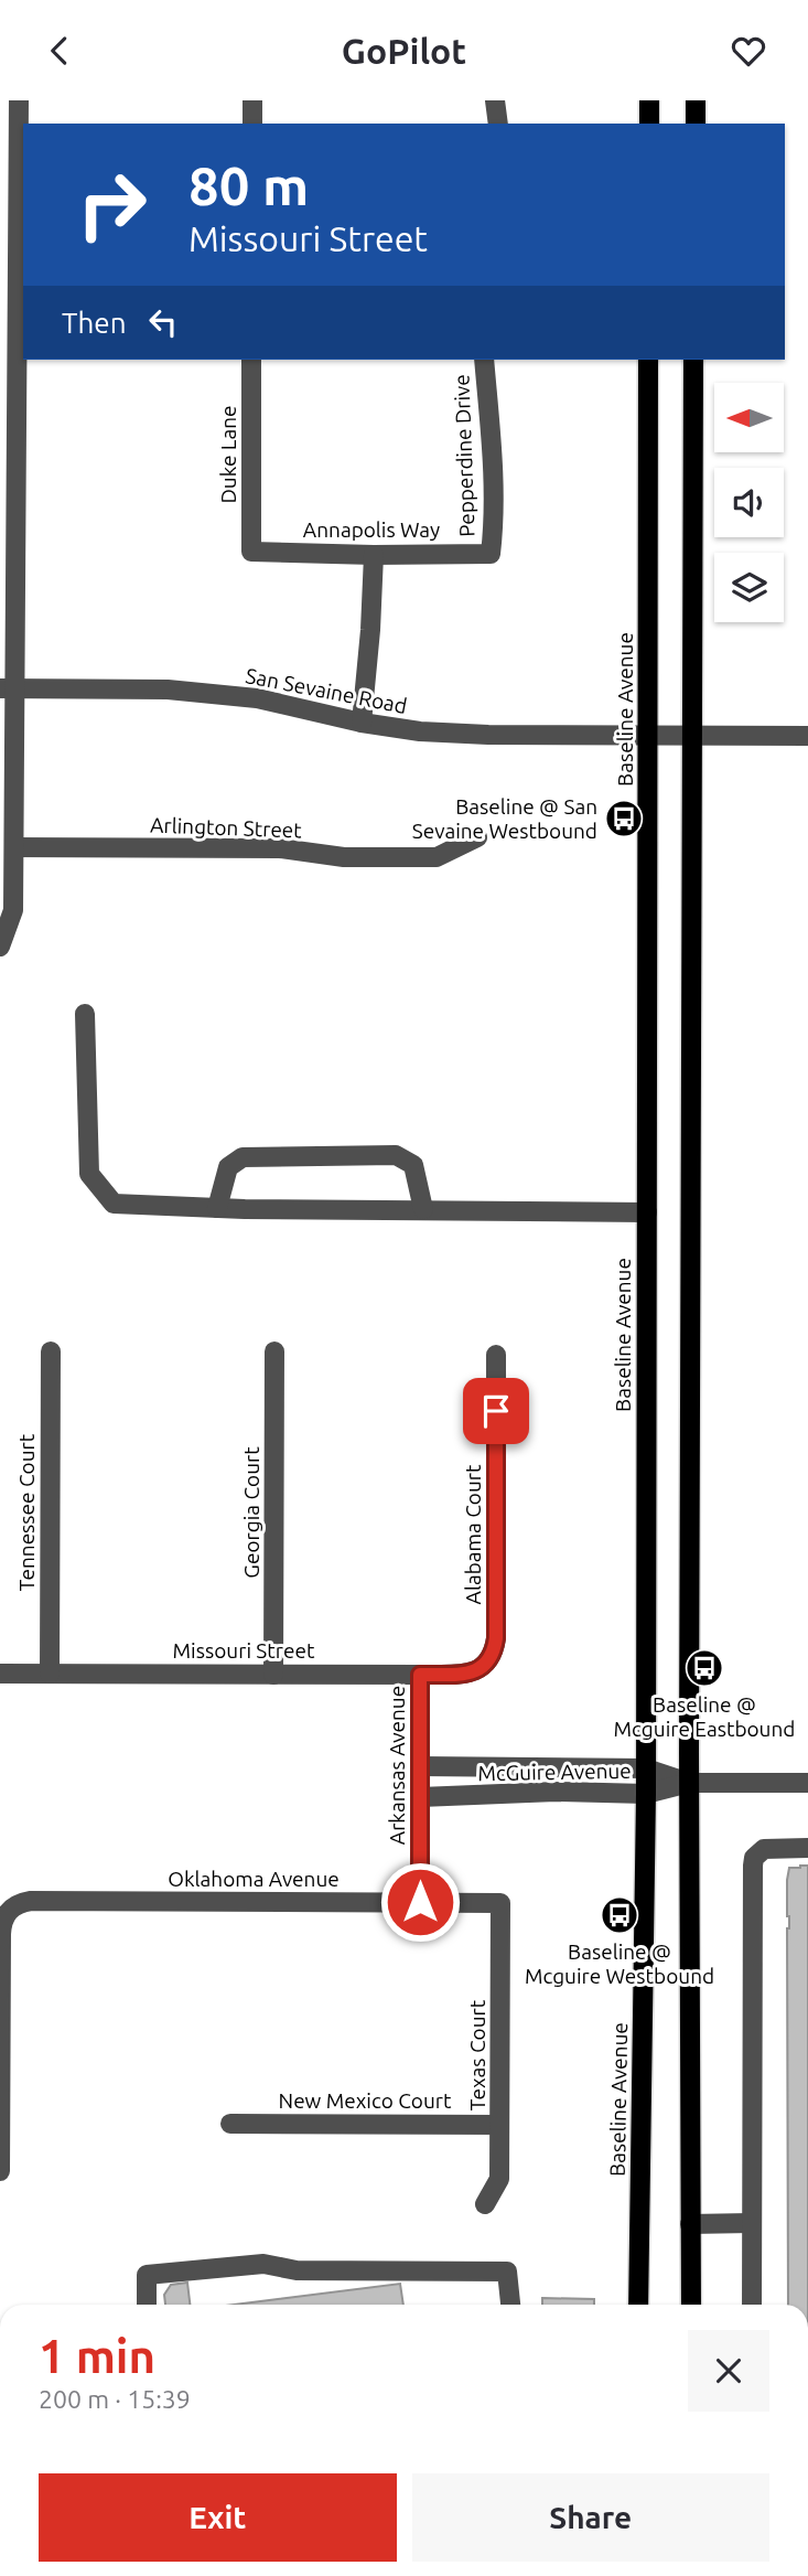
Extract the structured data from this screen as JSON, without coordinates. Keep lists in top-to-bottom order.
{
  "streets": {
    "main road": ["Baseline Avenue"],
    "street": [
      "Duke Lane",
      "Pepperdine Drive",
      "Annapolis Way",
      "San Sevaine Road",
      "Arlington Street",
      "Tennessee Court",
      "Georgia Court",
      "Alabama Court",
      "Missouri Street",
      "Arkansas Avenue",
      "McGuire Avenue",
      "Oklahoma Avenue",
      "Texas Court",
      "New Mexico Court"
    ]
  },
  "crossings": [
    ["Duke Lane", "Annapolis Way"],
    ["Pepperdine Drive", "Annapolis Way"],
    ["San Sevaine Road", "Baseline Avenue"],
    ["Baseline Avenue", "McGuire Avenue"],
    ["Tennessee Court", "Missouri Street"],
    ["Georgia Court", "Missouri Street"],
    ["Alabama Court", "Missouri Street"],
    ["Missouri Street", "Arkansas Avenue"],
    ["Arkansas Avenue", "McGuire Avenue"],
    ["Arkansas Avenue", "Oklahoma Avenue"],
    ["Oklahoma Avenue", "Texas Court"],
    ["Texas Court", "New Mexico Court"]
  ],
  "places": {
    "bus stop": ["Baseline @ San Sevaine Westbound", "Baseline @ Mcguire Eastbound", "Baseline @ Mcguire Westbound"]
  },
  "north": "left",
  "page": {
    "header": "GoPilot",
    "turn": ["80 m", "Missouri Street"],
    "then": "Then",
    "heading": ["1 min", "200 m · 15:39"],
    "buttons": ["Exit", "Share"]
  }
}
